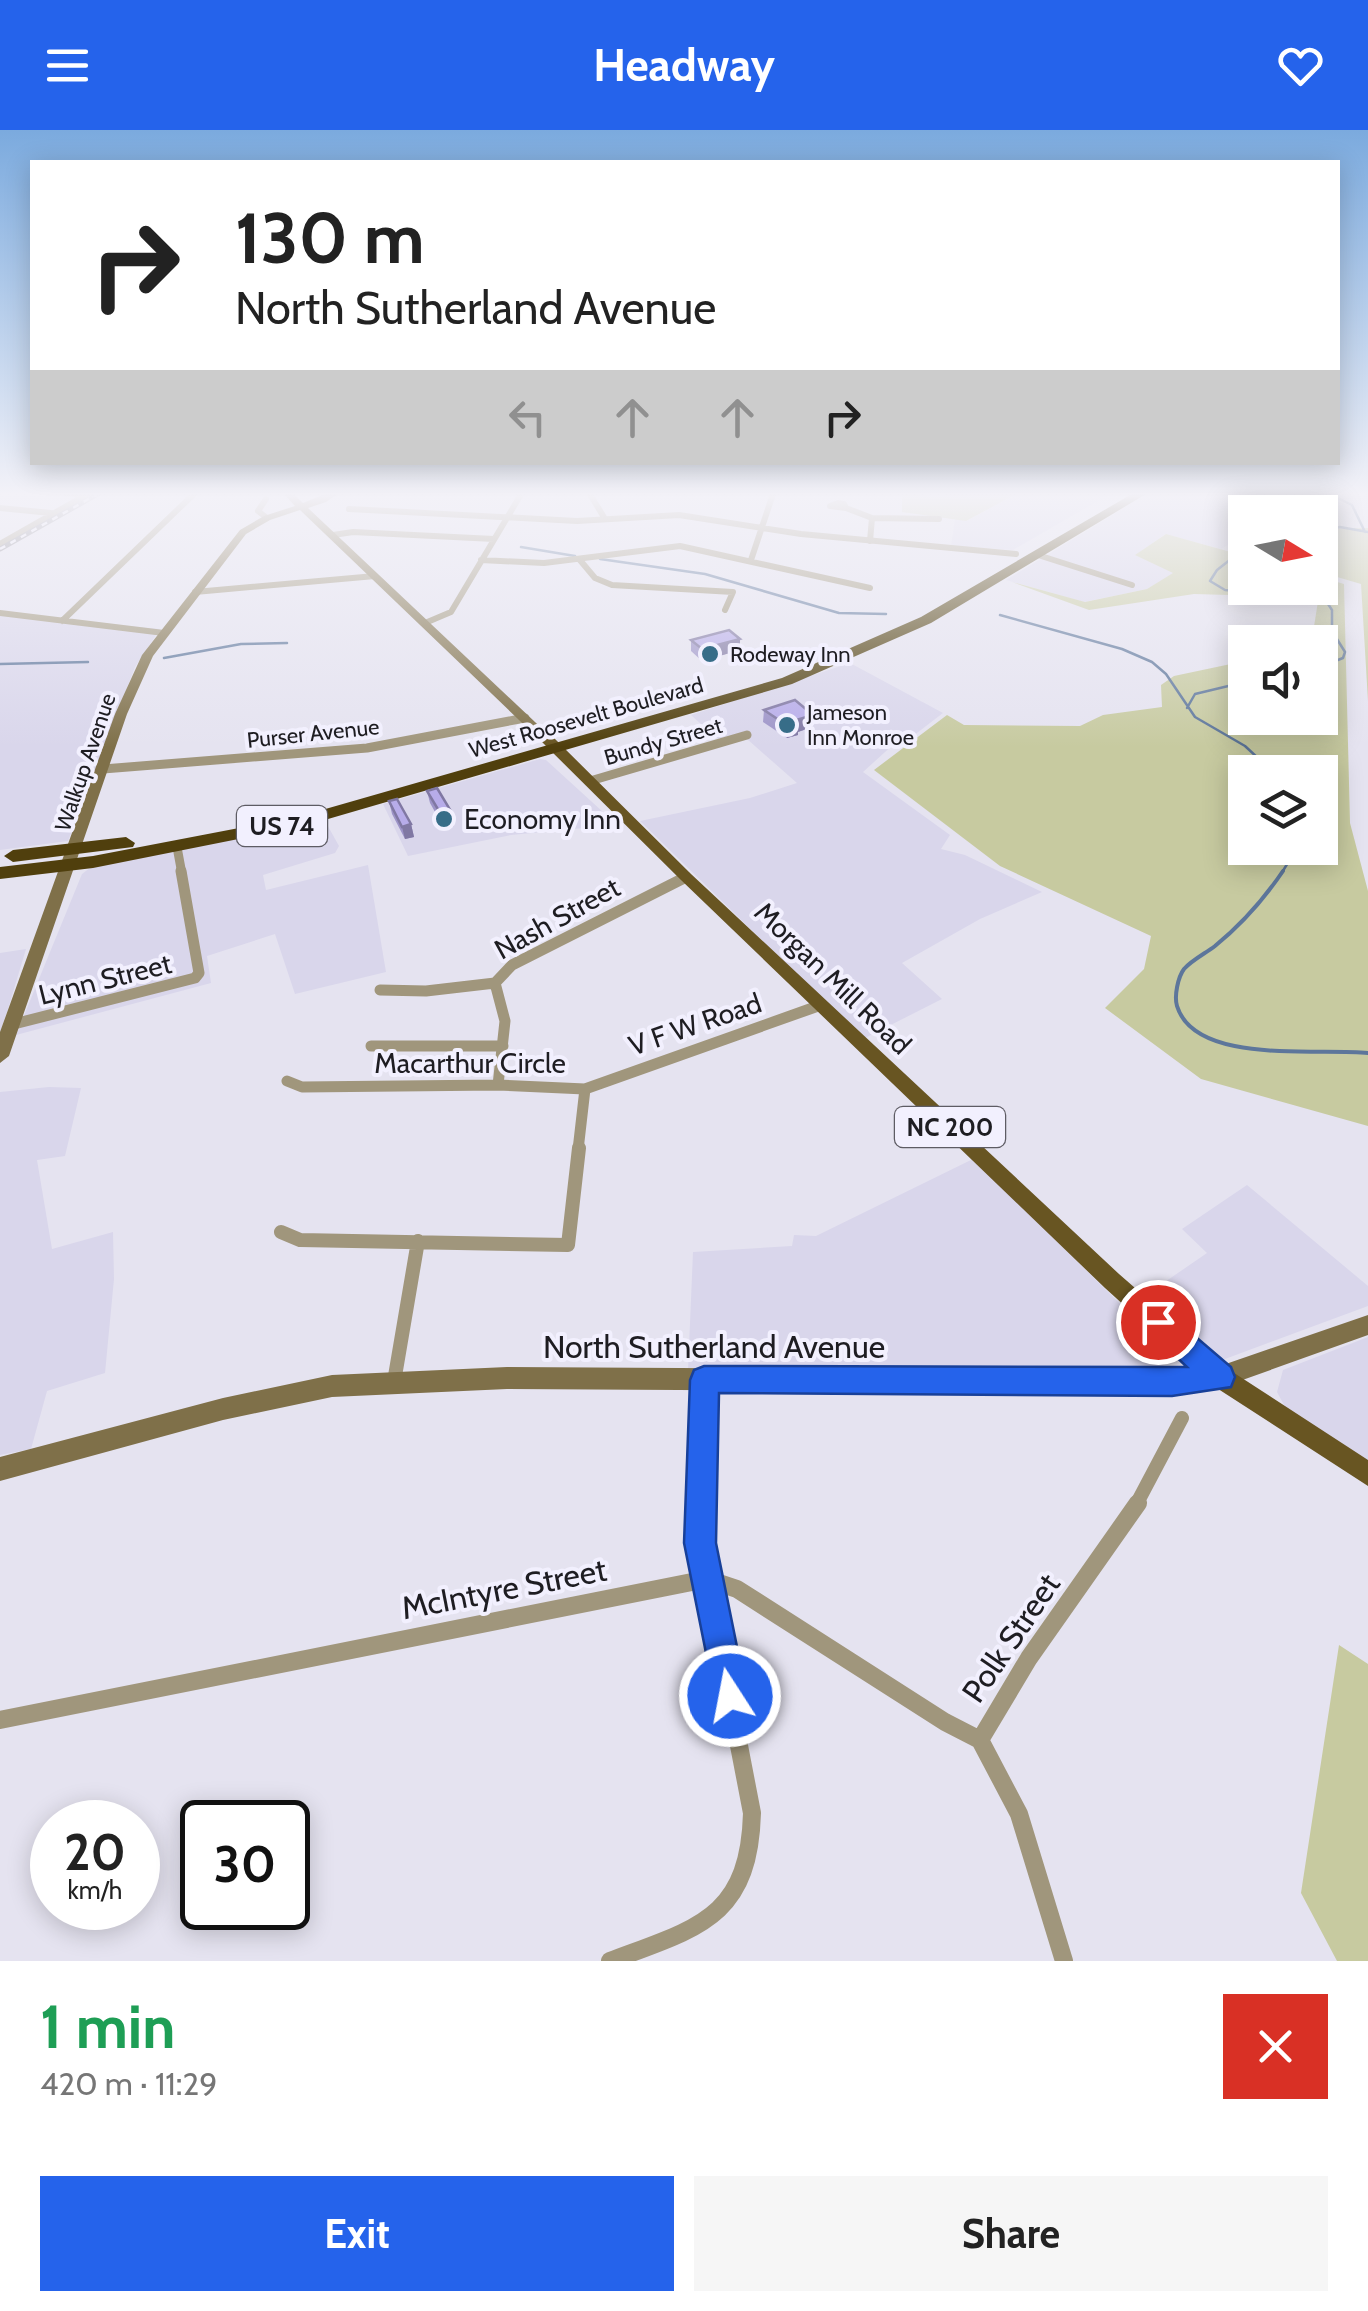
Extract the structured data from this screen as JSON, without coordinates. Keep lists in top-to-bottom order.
{
  "streets": {
    "highway": ["West Roosevelt Boulevard", "US 74"],
    "main road": ["Morgan Mill Road", "NC 200"],
    "street": [
      "Purser Avenue",
      "Bundy Street",
      "Walkup Avenue",
      "Nash Street",
      "Lynn Street",
      "V F W Road",
      "Macarthur Circle",
      "North Sutherland Avenue",
      "McIntyre Street",
      "Polk Street"
    ]
  },
  "crossings": [
    ["West Roosevelt Boulevard", "Walkup Avenue"],
    ["West Roosevelt Boulevard", "Morgan Mill Road"],
    ["West Roosevelt Boulevard", "Lynn Street"],
    ["Purser Avenue", "Walkup Avenue"],
    ["Purser Avenue", "Morgan Mill Road"],
    ["Bundy Street", "Morgan Mill Road"],
    ["Walkup Avenue", "Lynn Street"],
    ["Nash Street", "Morgan Mill Road"],
    ["Nash Street", "Macarthur Circle"],
    ["Morgan Mill Road", "V F W Road"],
    ["Morgan Mill Road", "North Sutherland Avenue"],
    ["V F W Road", "Macarthur Circle"]
  ],
  "places": ["Rodeway Inn", "Jameson Inn Monroe", "Economy Inn"],
  "north": "right",
  "page": {
    "header": "Headway",
    "turn": ["130 m", "North Sutherland Avenue"],
    "speed": "20 km/h",
    "limit": "30",
    "heading": ["1 min", "420 m · 11:29"],
    "buttons": ["Exit", "Share"]
  }
}
